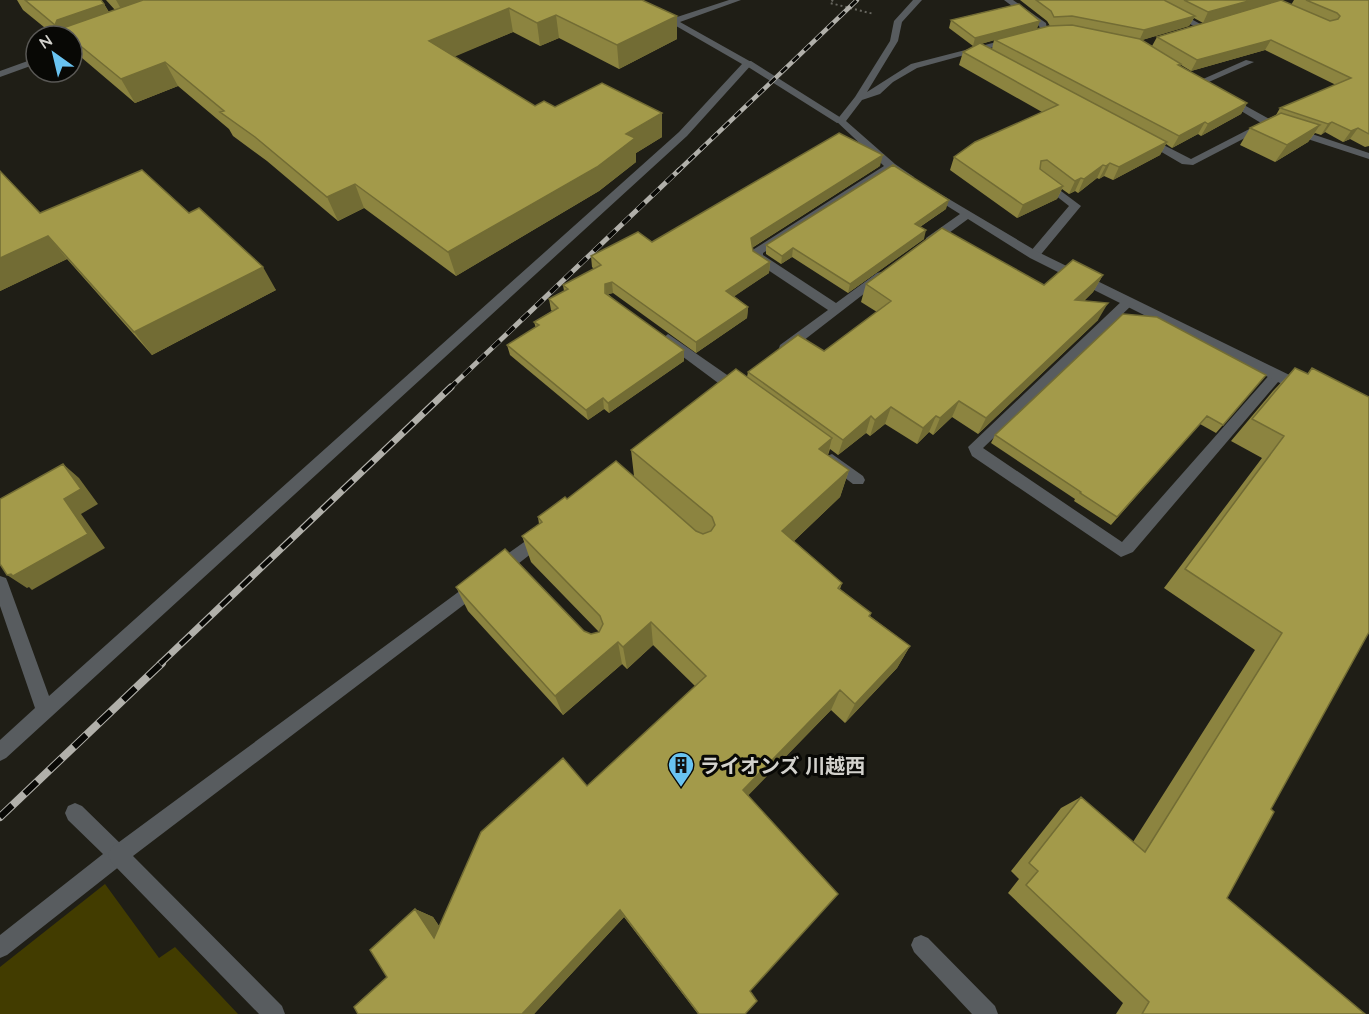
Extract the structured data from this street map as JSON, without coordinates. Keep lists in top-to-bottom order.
{
  "places": {
    "building": ["ライオンズ 川越西"]
  },
  "north": "top left"
}
